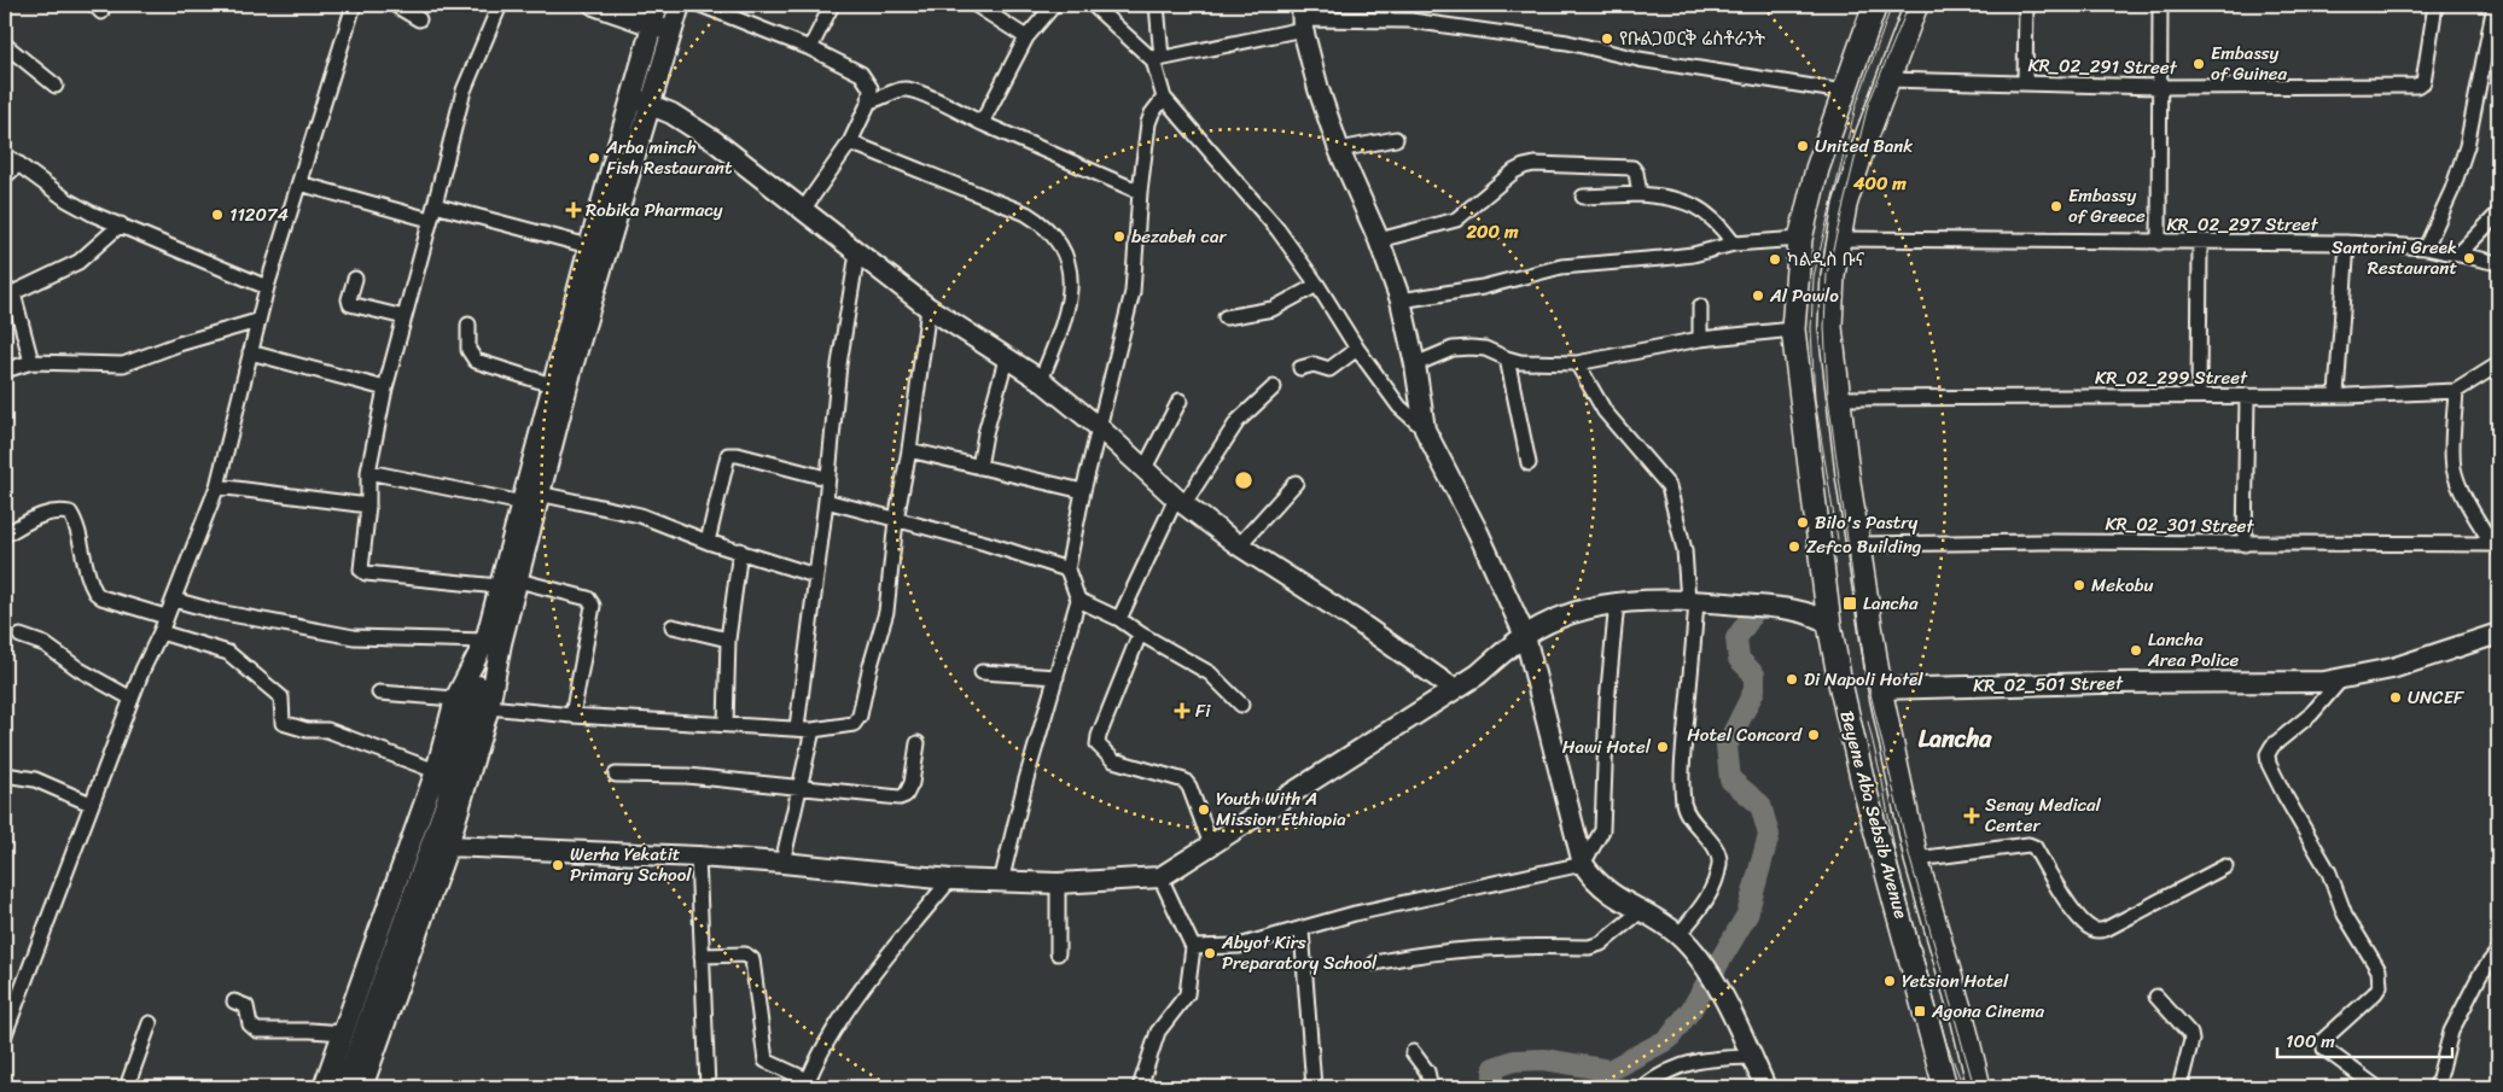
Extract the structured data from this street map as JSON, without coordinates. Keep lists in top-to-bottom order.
{
  "streets": {
    "main road": ["Beyene Aba Sebsib Avenue"],
    "street": [
      "KR_02_291 Street",
      "KR_02_297 Street",
      "KR_02_299 Street",
      "KR_02_301 Street",
      "KR_02_501 Street"
    ]
  },
  "crossings": [
    ["KR_02_291 Street", "Beyene Aba Sebsib Avenue"],
    ["KR_02_297 Street", "Beyene Aba Sebsib Avenue"],
    ["KR_02_299 Street", "Beyene Aba Sebsib Avenue"],
    ["KR_02_301 Street", "Beyene Aba Sebsib Avenue"],
    ["KR_02_501 Street", "Beyene Aba Sebsib Avenue"]
  ],
  "districts": ["Lancha"],
  "places": {
    "other": [
      "የቡልጋወርቅ ሬስቶራንት",
      "Embassy of Guinea",
      "United Bank",
      "Arba minch Fish Restaurant",
      "Embassy of Greece",
      "112074",
      "bezabeh car",
      "Santorini Greek Restaurant",
      "ካልዲስ ቡና",
      "Al Pawlo",
      "Bilo's Pastry",
      "Zefco Building",
      "Mekobu",
      "Lancha Area Police",
      "Di Napoli Hotel",
      "UNCEF",
      "Hotel Concord",
      "Hawi Hotel",
      "Youth With A Mission Ethiopia",
      "Werha Yekatit Primary School",
      "Abyot Kirs Preparatory School",
      "Yetsion Hotel"
    ],
    "health": ["Robika Pharmacy", "Fi", "Senay Medical Center"],
    "transit": ["Lancha", "Agona Cinema"]
  },
  "scale_bar": "100 m",
  "rings": ["400 m", "200 m"]
}
